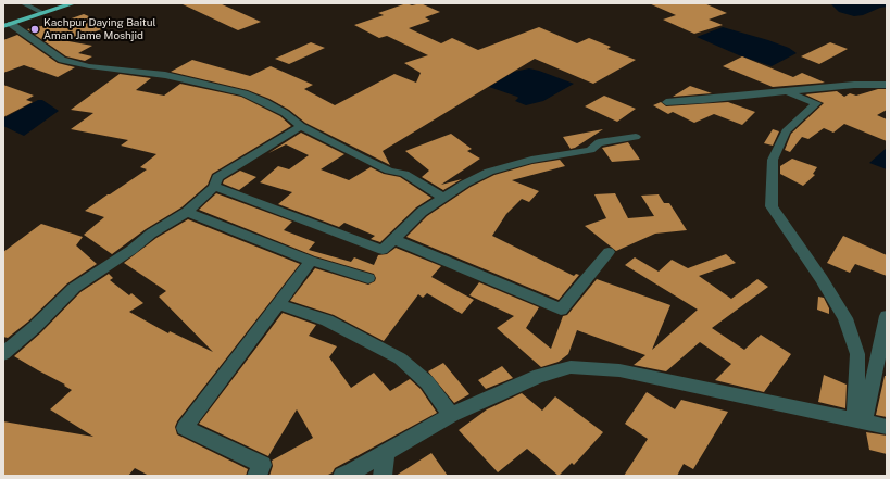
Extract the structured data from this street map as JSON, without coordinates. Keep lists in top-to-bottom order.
{
  "places": ["Kachpur Daying Baitul Aman Jame Moshjid"]
}
